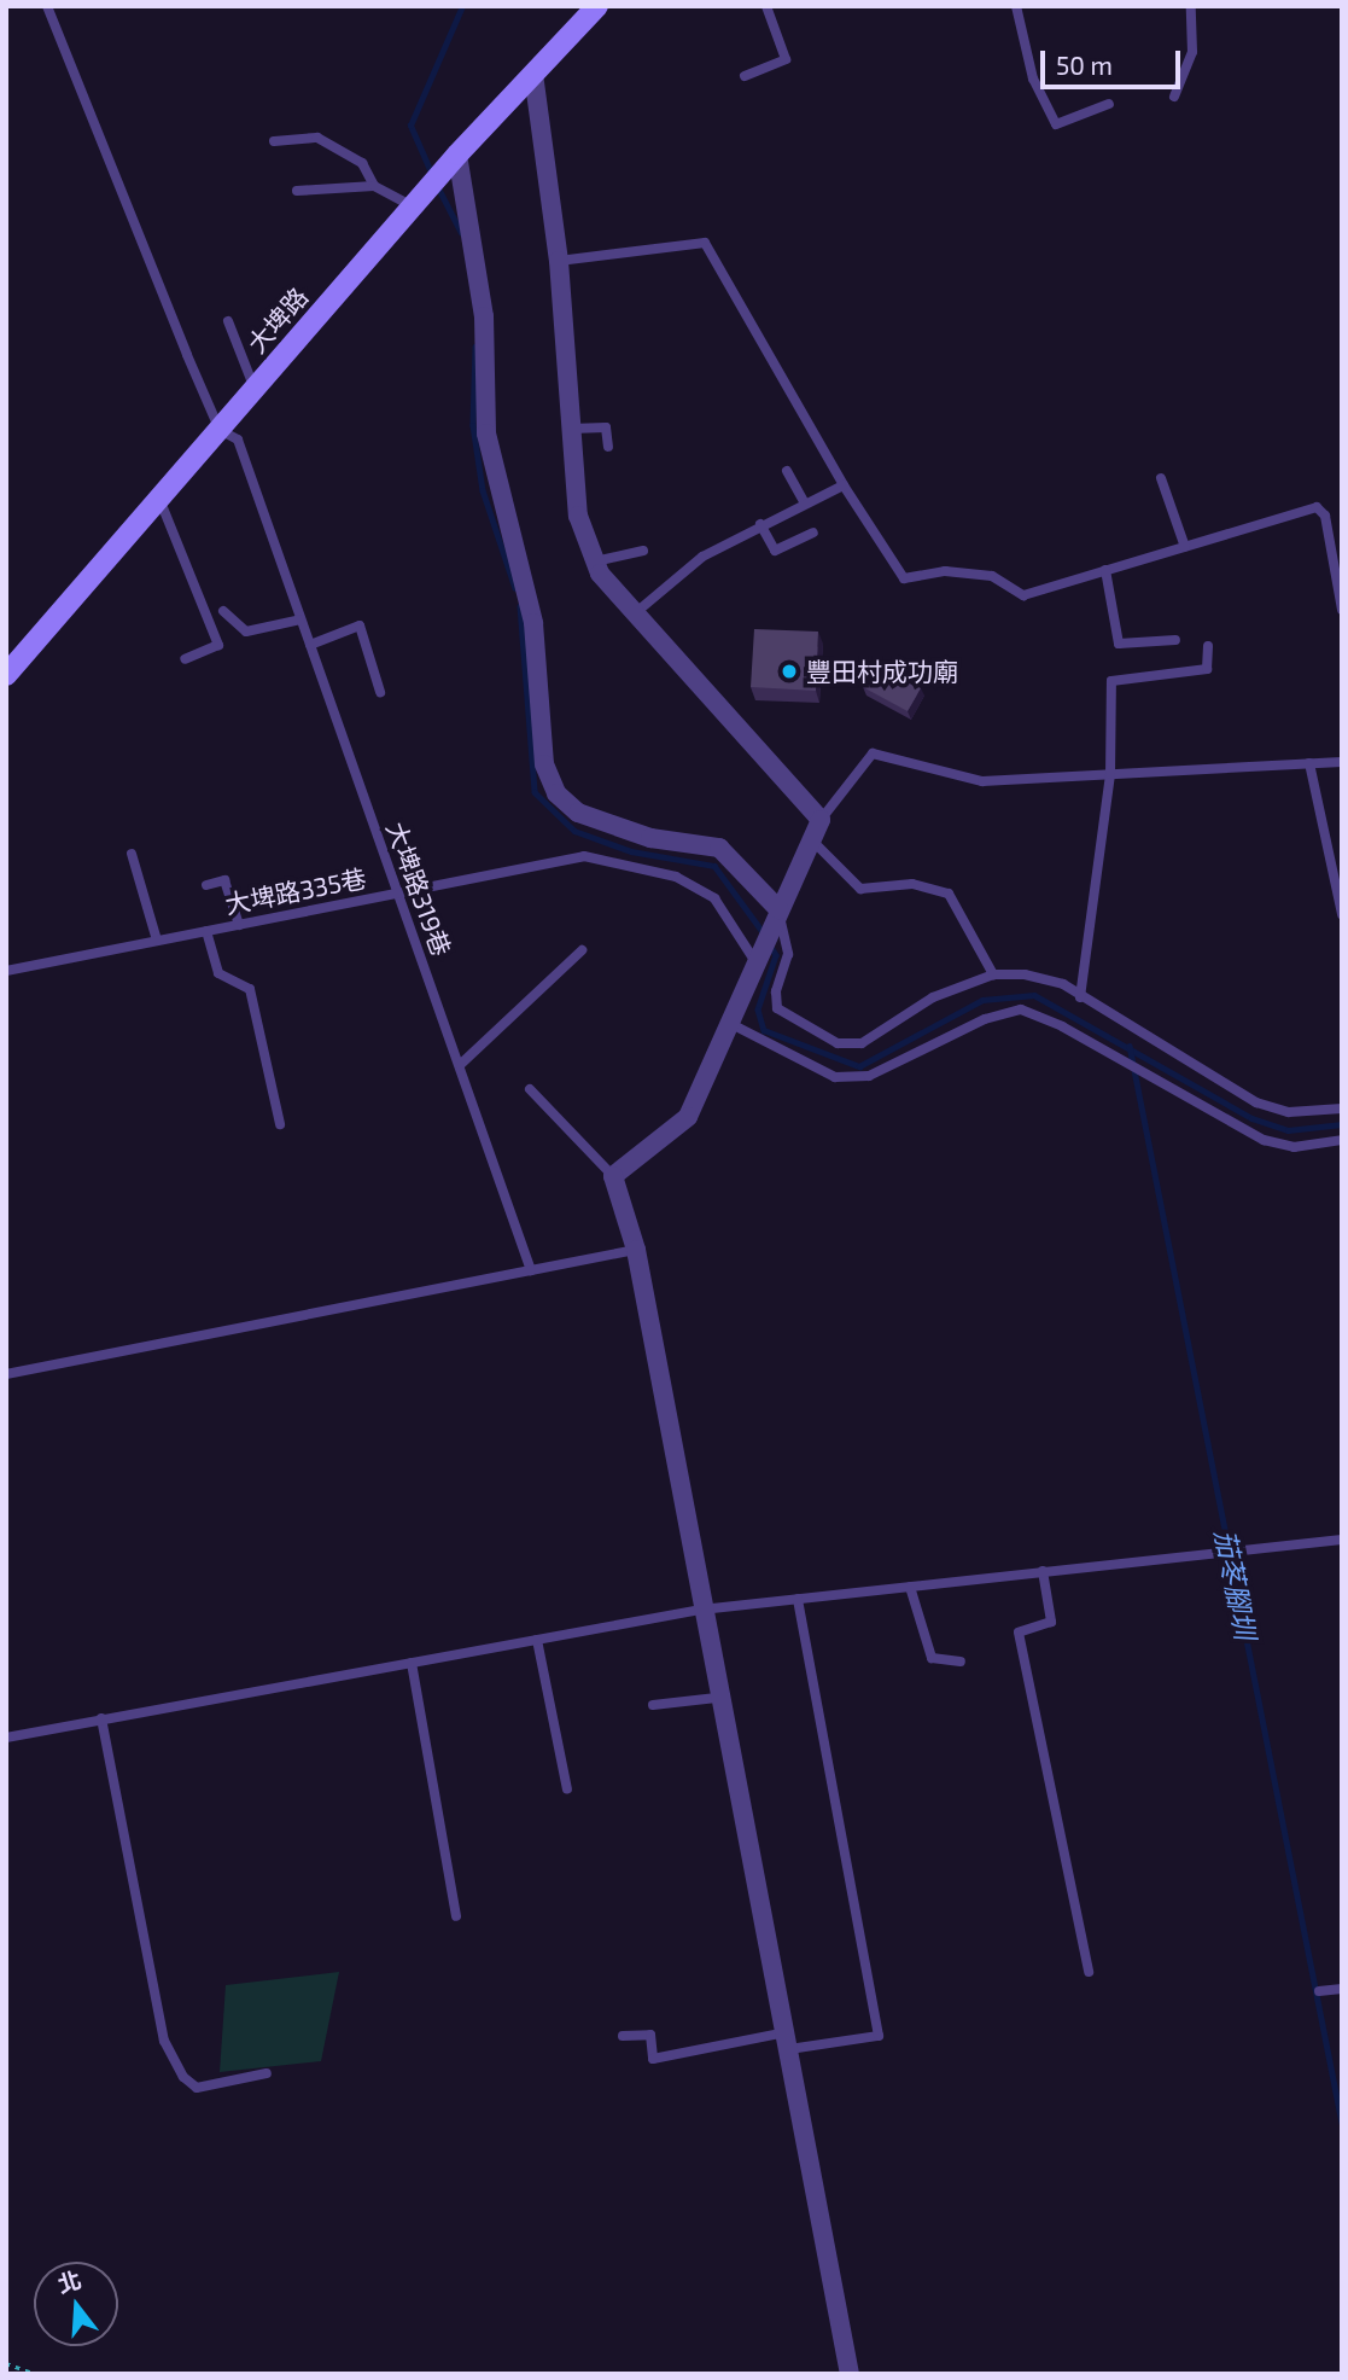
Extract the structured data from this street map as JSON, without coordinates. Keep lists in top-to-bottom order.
{
  "streets": {
    "main road": ["大埤路"],
    "lane": ["大埤路319巷", "大埤路335巷"]
  },
  "crossings": [
    ["大埤路", "大埤路319巷"],
    ["大埤路319巷", "大埤路335巷"]
  ],
  "water": ["茄苳腳圳"],
  "places": ["豐田村成功廟"],
  "scale_bar": "50 m",
  "north": "top"
}
